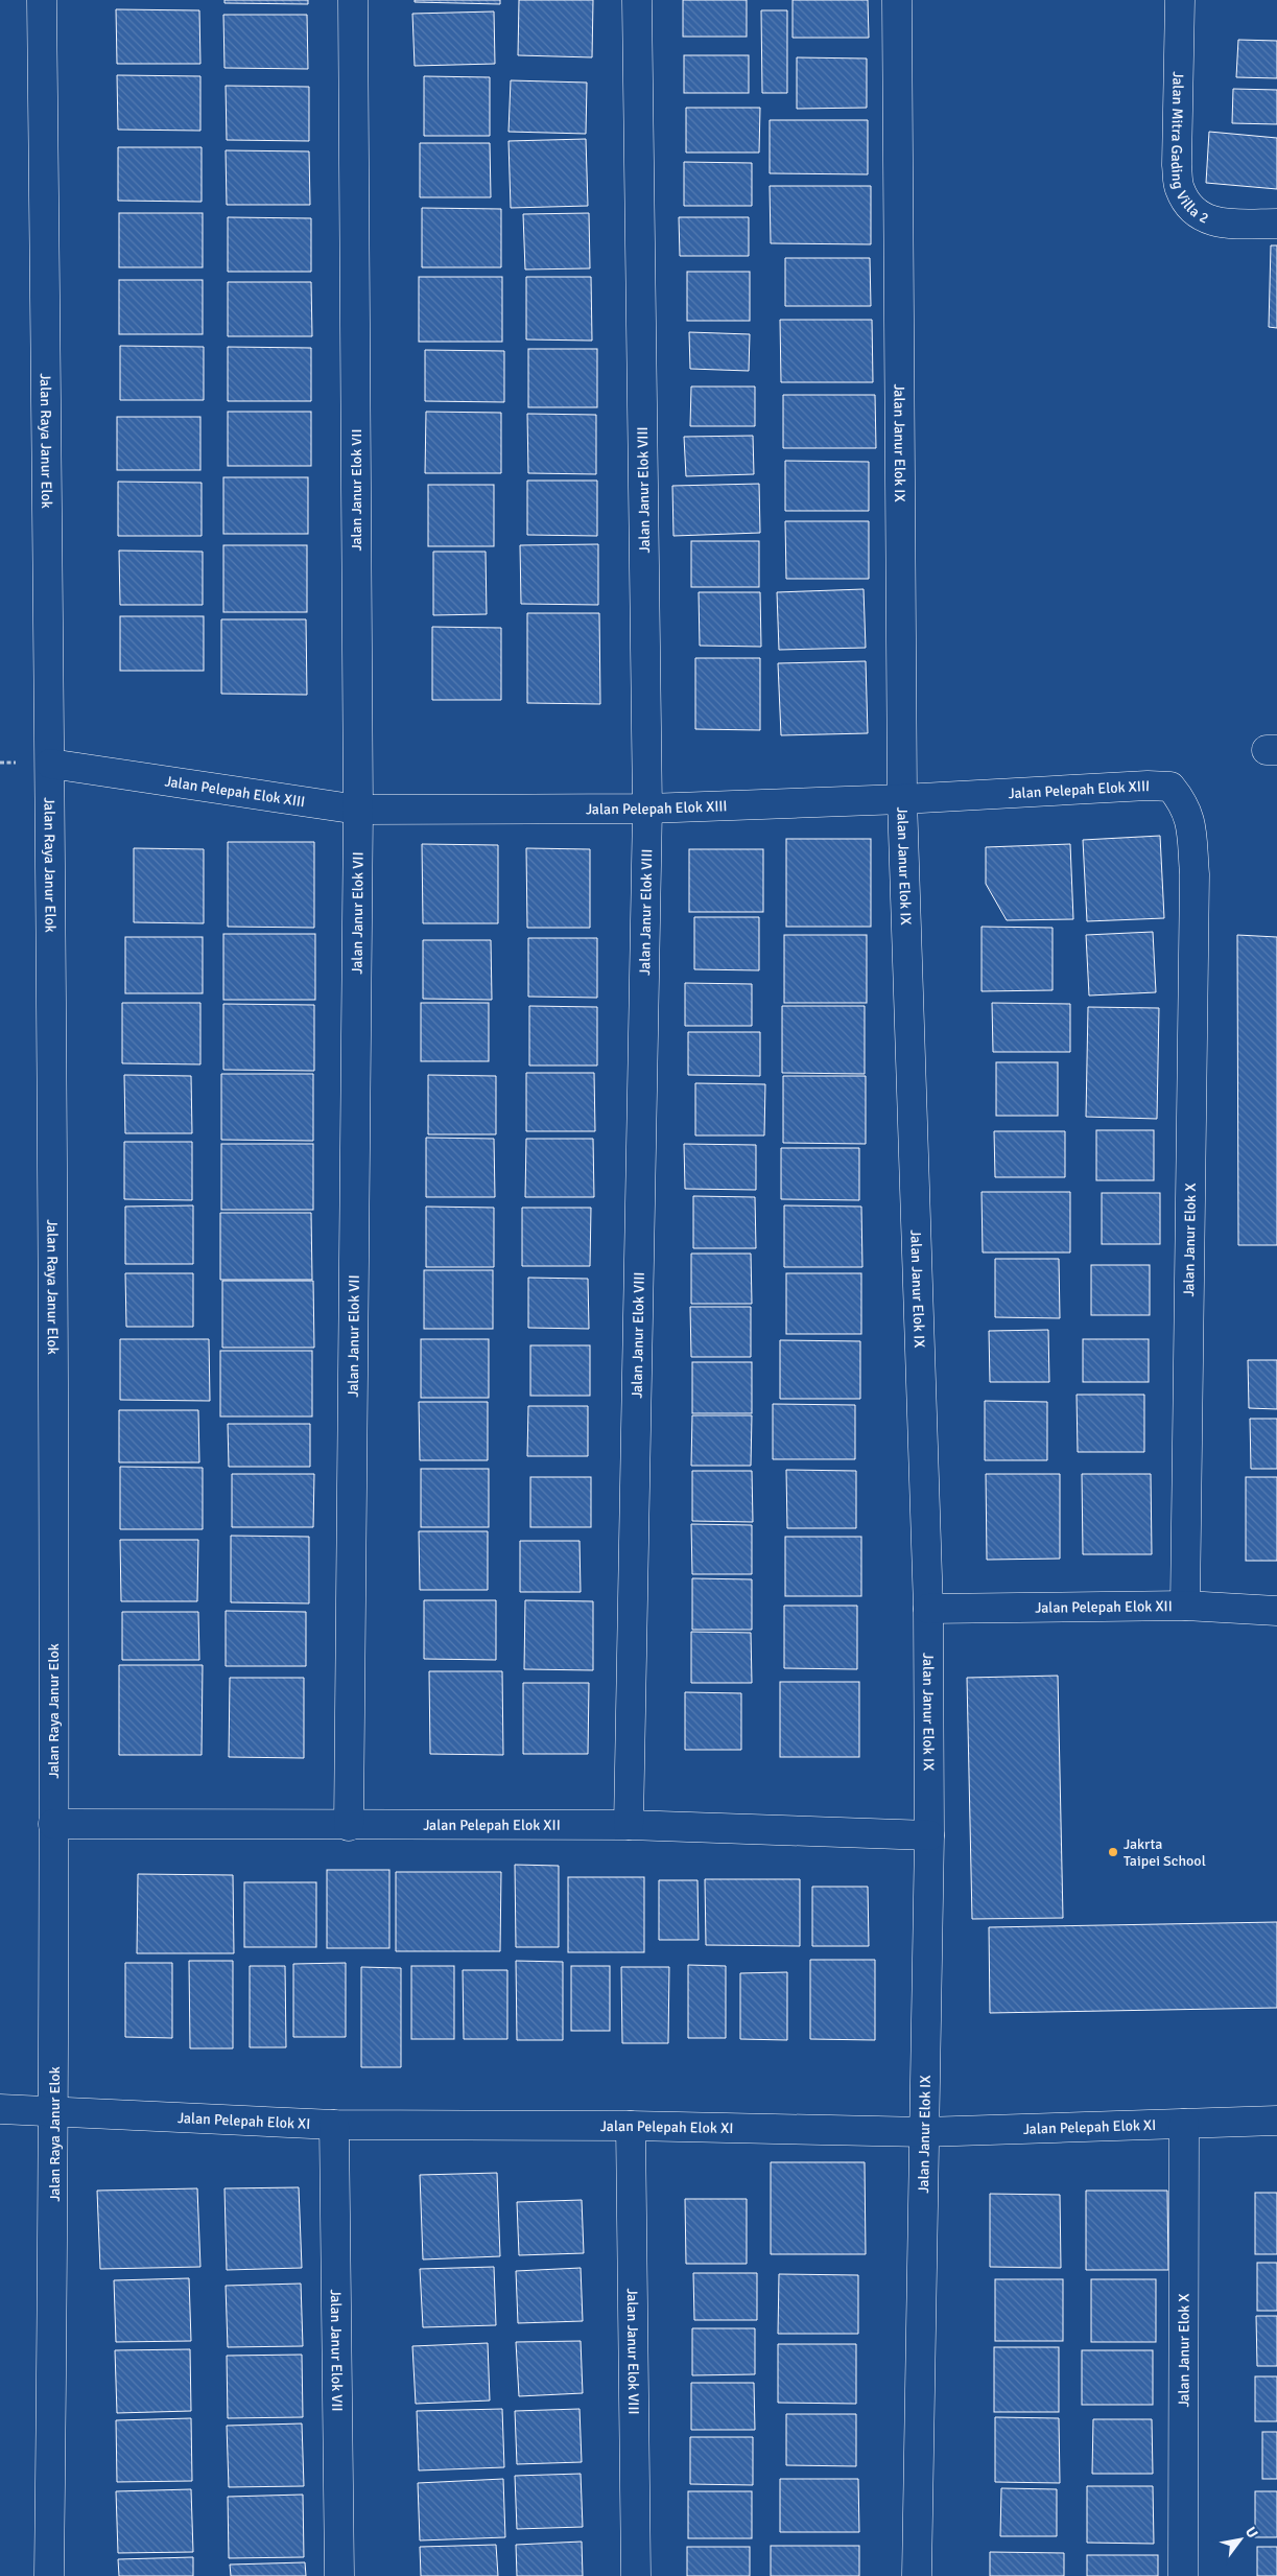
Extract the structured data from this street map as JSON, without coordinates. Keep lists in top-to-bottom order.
{
  "streets": {
    "street": [
      "Jalan Mitra Gading Villa 2",
      "Jalan Raya Janur Elok",
      "Jalan Janur Elok IX",
      "Jalan Janur Elok VII",
      "Jalan Janur Elok VIII",
      "Jalan Pelepah Elok XIII",
      "Jalan Janur Elok X",
      "Jalan Pelepah Elok XII",
      "Jalan Pelepah Elok XI"
    ]
  },
  "crossings": [
    ["Jalan Raya Janur Elok", "Jalan Pelepah Elok XIII"],
    ["Jalan Raya Janur Elok", "Jalan Pelepah Elok XII"],
    ["Jalan Raya Janur Elok", "Jalan Pelepah Elok XI"],
    ["Jalan Janur Elok IX", "Jalan Pelepah Elok XIII"],
    ["Jalan Janur Elok IX", "Jalan Pelepah Elok XII"],
    ["Jalan Janur Elok IX", "Jalan Pelepah Elok XI"],
    ["Jalan Janur Elok VII", "Jalan Pelepah Elok XIII"],
    ["Jalan Janur Elok VII", "Jalan Pelepah Elok XII"],
    ["Jalan Janur Elok VII", "Jalan Pelepah Elok XI"],
    ["Jalan Janur Elok VIII", "Jalan Pelepah Elok XIII"],
    ["Jalan Janur Elok VIII", "Jalan Pelepah Elok XII"],
    ["Jalan Janur Elok VIII", "Jalan Pelepah Elok XI"],
    ["Jalan Pelepah Elok XIII", "Jalan Janur Elok X"],
    ["Jalan Janur Elok X", "Jalan Pelepah Elok XII"],
    ["Jalan Janur Elok X", "Jalan Pelepah Elok XI"]
  ],
  "places": ["Jakrta Taipei School"],
  "north": "top right"
}
